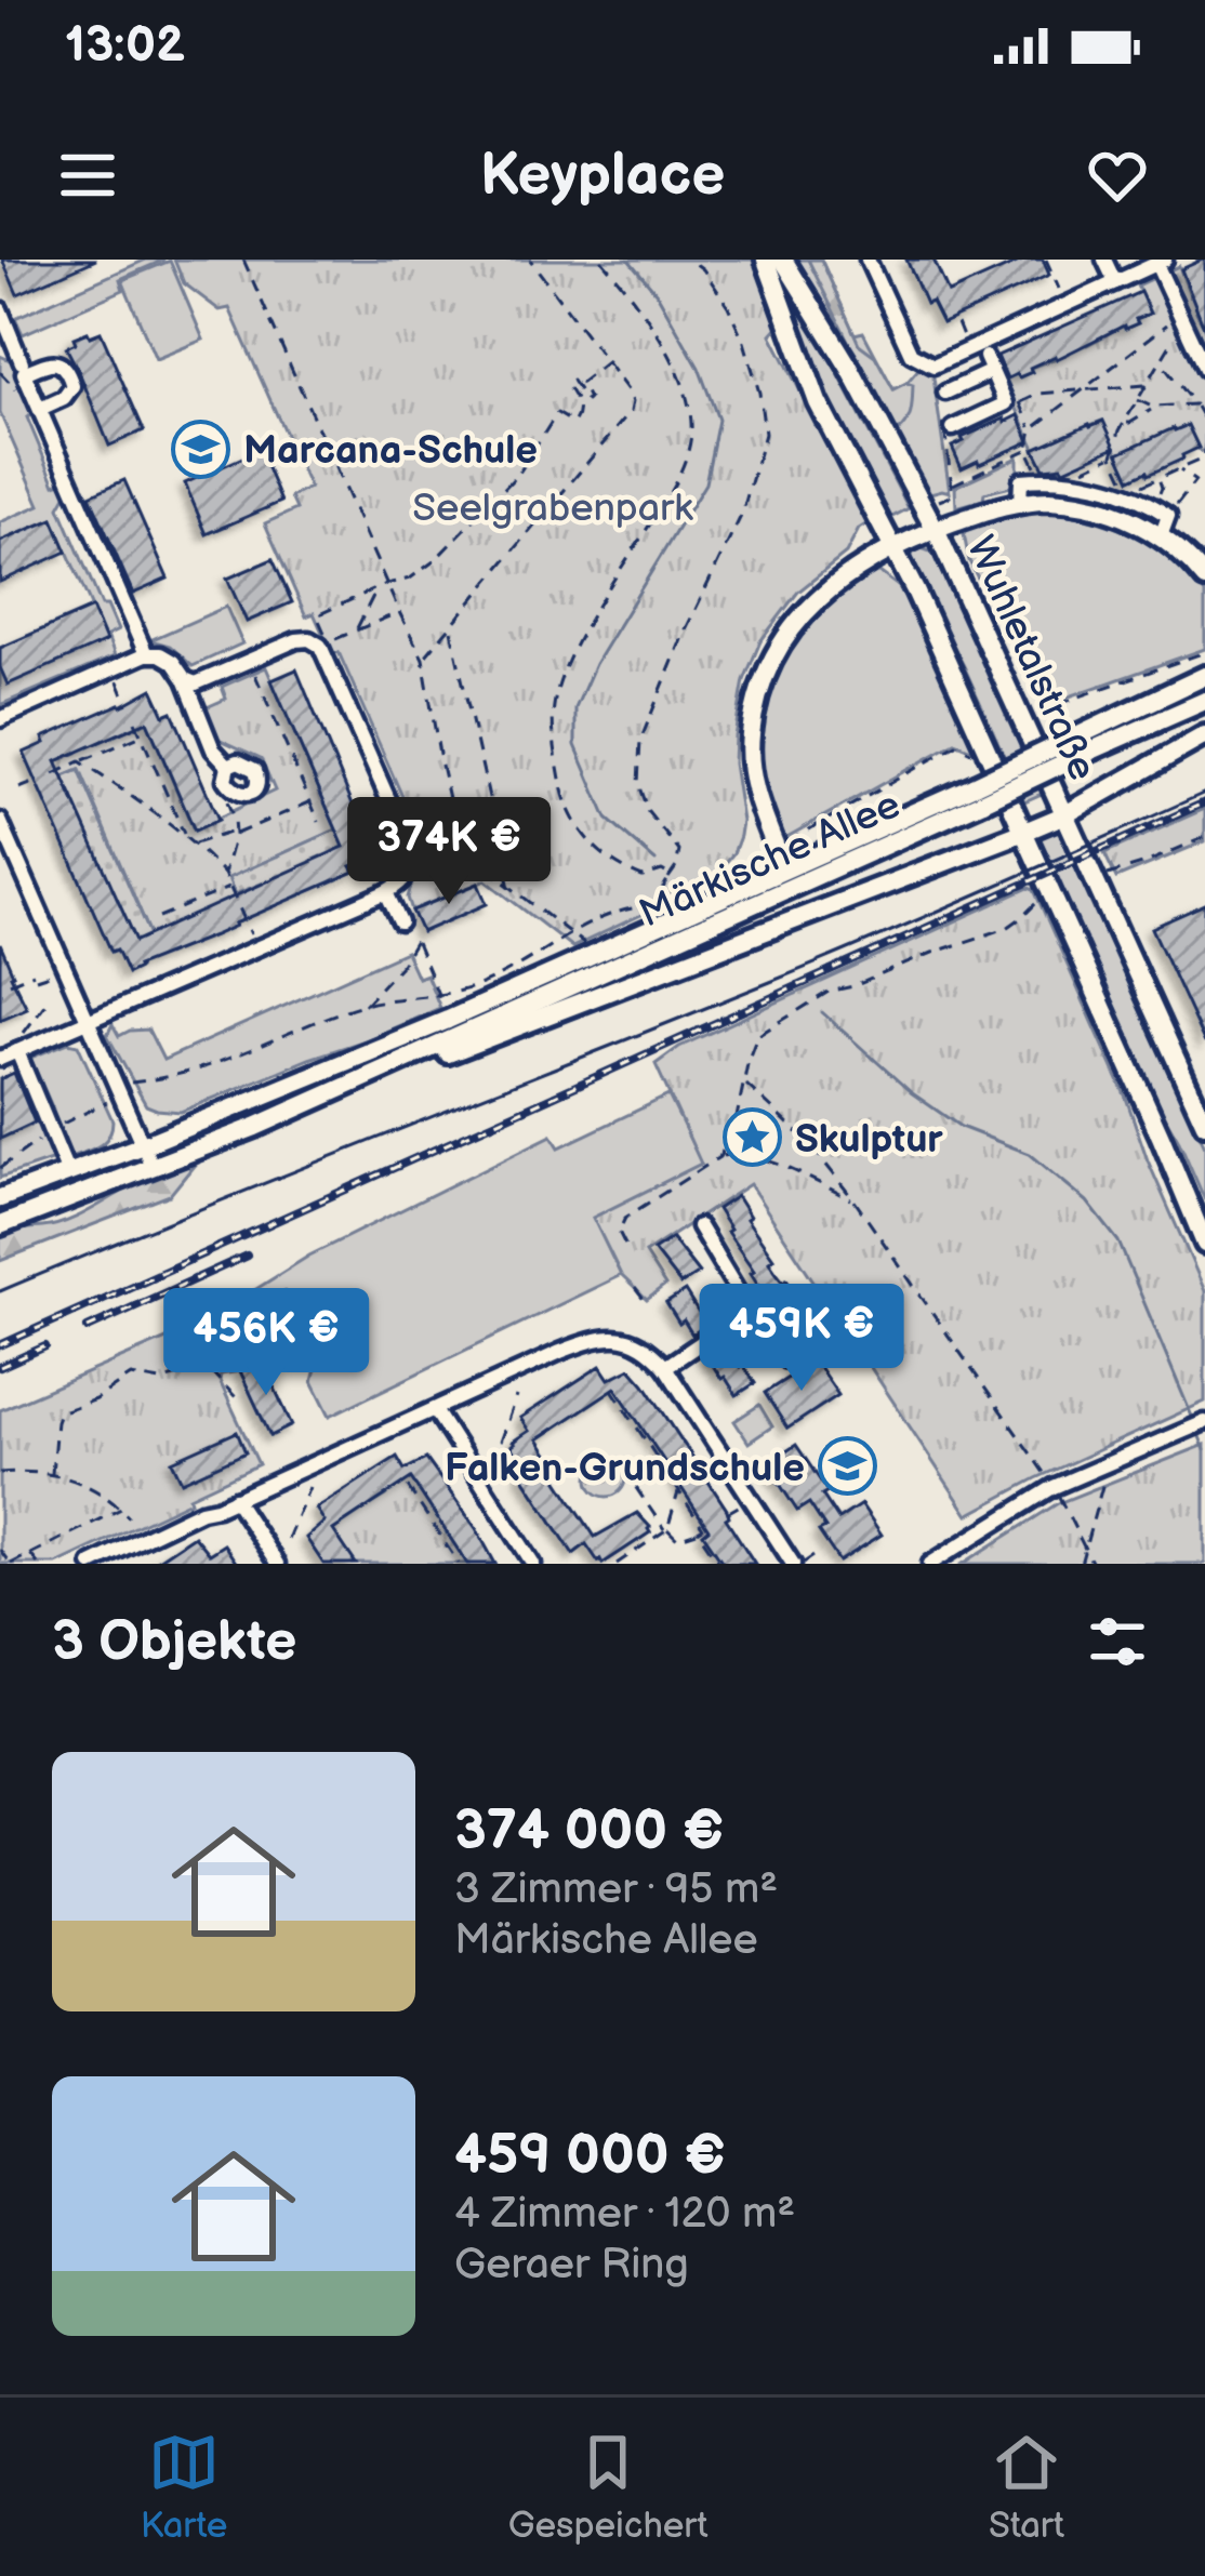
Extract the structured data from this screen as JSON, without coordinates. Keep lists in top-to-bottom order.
{
  "streets": {
    "main road": ["Wuhletalstraße", "Märkische Allee"]
  },
  "parks": ["Seelgrabenpark"],
  "places": {
    "school or university": ["Marcana-Schule", "Falken-Grundschule"],
    "place": ["Skulptur"]
  },
  "page": {
    "status": "13:02",
    "header": "Keyplace",
    "price": ["374K €", "459K €", "456K €"],
    "heading": "3 Objekte",
    "list": [
      {
        "name": "374 000 €",
        "note": "3 Zimmer · 95 m² · Märkische Allee"
      },
      {
        "name": "459 000 €",
        "note": "4 Zimmer · 120 m² · Geraer Ring"
      }
    ],
    "tabs": ["Karte", "Gespeichert", "Start"]
  }
}
